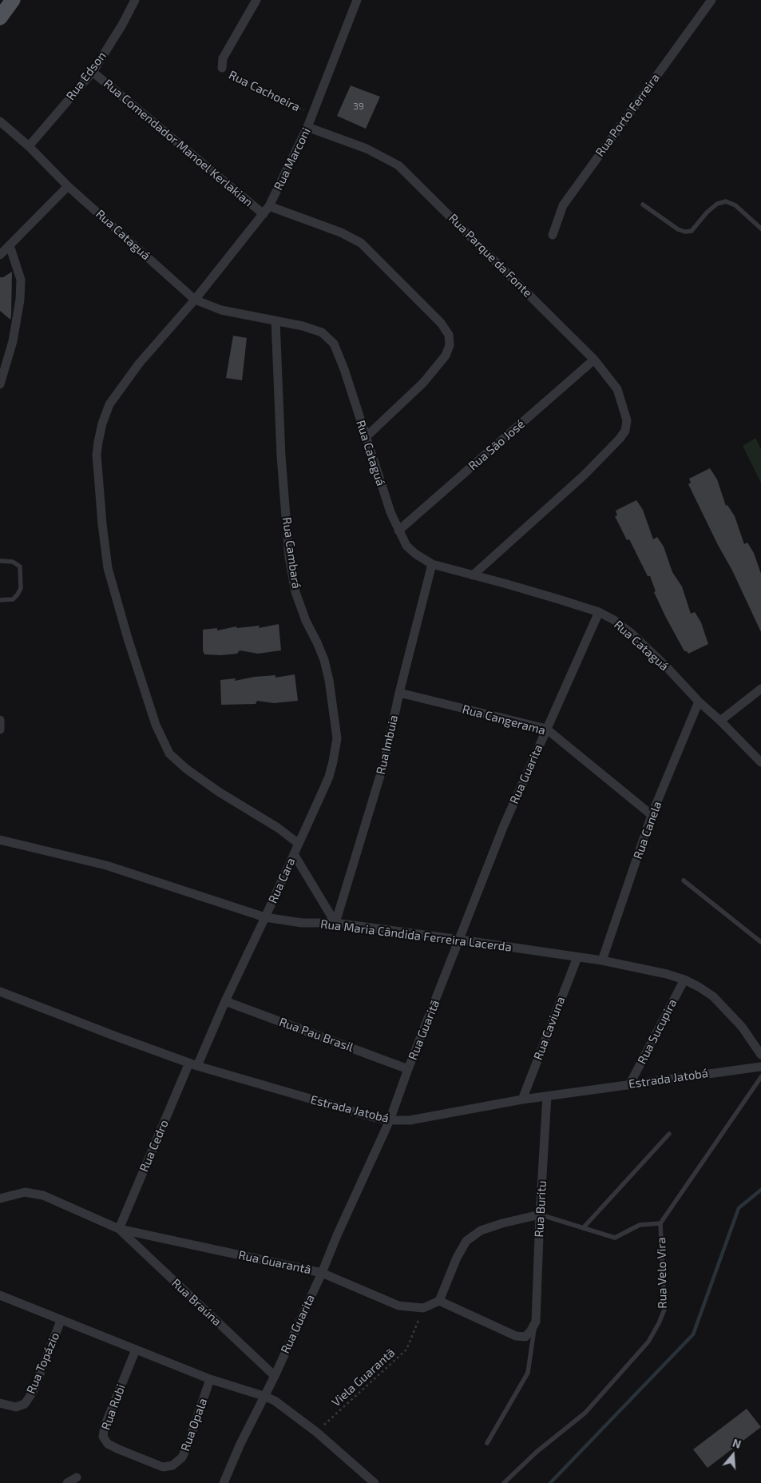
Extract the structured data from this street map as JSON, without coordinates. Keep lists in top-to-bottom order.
{
  "streets": {
    "street": [
      "Rua Edson",
      "Rua Cachoeira",
      "Rua Porto Ferreira",
      "Rua Comendador Manoel Kerlakian",
      "Rua Marconi",
      "Rua Cataguá",
      "Rua Parque da Fonte",
      "Rua São José",
      "Rua Cambará",
      "Rua Cangerama",
      "Rua Imbuia",
      "Rua Guarita",
      "Rua Canela",
      "Rua Cara",
      "Rua Maria Cândida Ferreira Lacerda",
      "Rua Caviuna",
      "Rua Guaritã",
      "Rua Sucupira",
      "Rua Pau Brasil",
      "Estrada Jatobá",
      "Rua Cedro",
      "Rua Buritu",
      "Rua Guarantâ",
      "Rua Braúna",
      "Rua Topázio",
      "Rua Rubi",
      "Rua Opala"
    ],
    "lane": ["Rua Velo Vira"],
    "path": ["Viela Guarantã"]
  },
  "crossings": [
    ["Rua Edson", "Rua Comendador Manoel Kerlakian"],
    ["Rua Edson", "Rua Cataguá"],
    ["Rua Cachoeira", "Rua Marconi"],
    ["Rua Comendador Manoel Kerlakian", "Rua Marconi"],
    ["Rua Comendador Manoel Kerlakian", "Rua Cataguá"],
    ["Rua Marconi", "Rua Cataguá"],
    ["Rua Marconi", "Rua Parque da Fonte"],
    ["Rua Marconi", "Rua Cambará"],
    ["Rua Marconi", "Rua Cara"],
    ["Rua Cataguá", "Rua Parque da Fonte"],
    ["Rua Cataguá", "Rua São José"],
    ["Rua Cataguá", "Rua Cambará"],
    ["Rua Cataguá", "Rua Imbuia"],
    ["Rua Cataguá", "Rua Guarita"],
    ["Rua Cataguá", "Rua Canela"],
    ["Rua Parque da Fonte", "Rua São José"],
    ["Rua Cambará", "Rua Cara"],
    ["Rua Cangerama", "Rua Imbuia"],
    ["Rua Cangerama", "Rua Guarita"],
    ["Rua Cangerama", "Rua Canela"],
    ["Rua Imbuia", "Rua Maria Cândida Ferreira Lacerda"],
    ["Rua Guarita", "Rua Maria Cândida Ferreira Lacerda"],
    ["Rua Guarita", "Rua Guaritã"],
    ["Rua Guarita", "Estrada Jatobá"],
    ["Rua Guarita", "Rua Guarantâ"],
    ["Rua Guarita", "Rua Braúna"],
    ["Rua Canela", "Rua Maria Cândida Ferreira Lacerda"],
    ["Rua Cara", "Rua Maria Cândida Ferreira Lacerda"],
    ["Rua Cara", "Rua Cedro"],
    ["Rua Maria Cândida Ferreira Lacerda", "Rua Caviuna"],
    ["Rua Maria Cândida Ferreira Lacerda", "Rua Guaritã"],
    ["Rua Maria Cândida Ferreira Lacerda", "Rua Sucupira"],
    ["Rua Maria Cândida Ferreira Lacerda", "Rua Cedro"],
    ["Rua Caviuna", "Estrada Jatobá"],
    ["Rua Guaritã", "Rua Pau Brasil"],
    ["Rua Guaritã", "Estrada Jatobá"],
    ["Rua Sucupira", "Estrada Jatobá"],
    ["Rua Pau Brasil", "Rua Cedro"],
    ["Estrada Jatobá", "Rua Cedro"],
    ["Estrada Jatobá", "Rua Buritu"],
    ["Rua Cedro", "Rua Guarantâ"],
    ["Rua Cedro", "Rua Braúna"],
    ["Rua Guarantâ", "Rua Braúna"],
    ["Rua Guarantâ", "Viela Guarantã"],
    ["Rua Rubi", "Rua Opala"]
  ],
  "house_numbers": ["39"],
  "north": "top"
}
